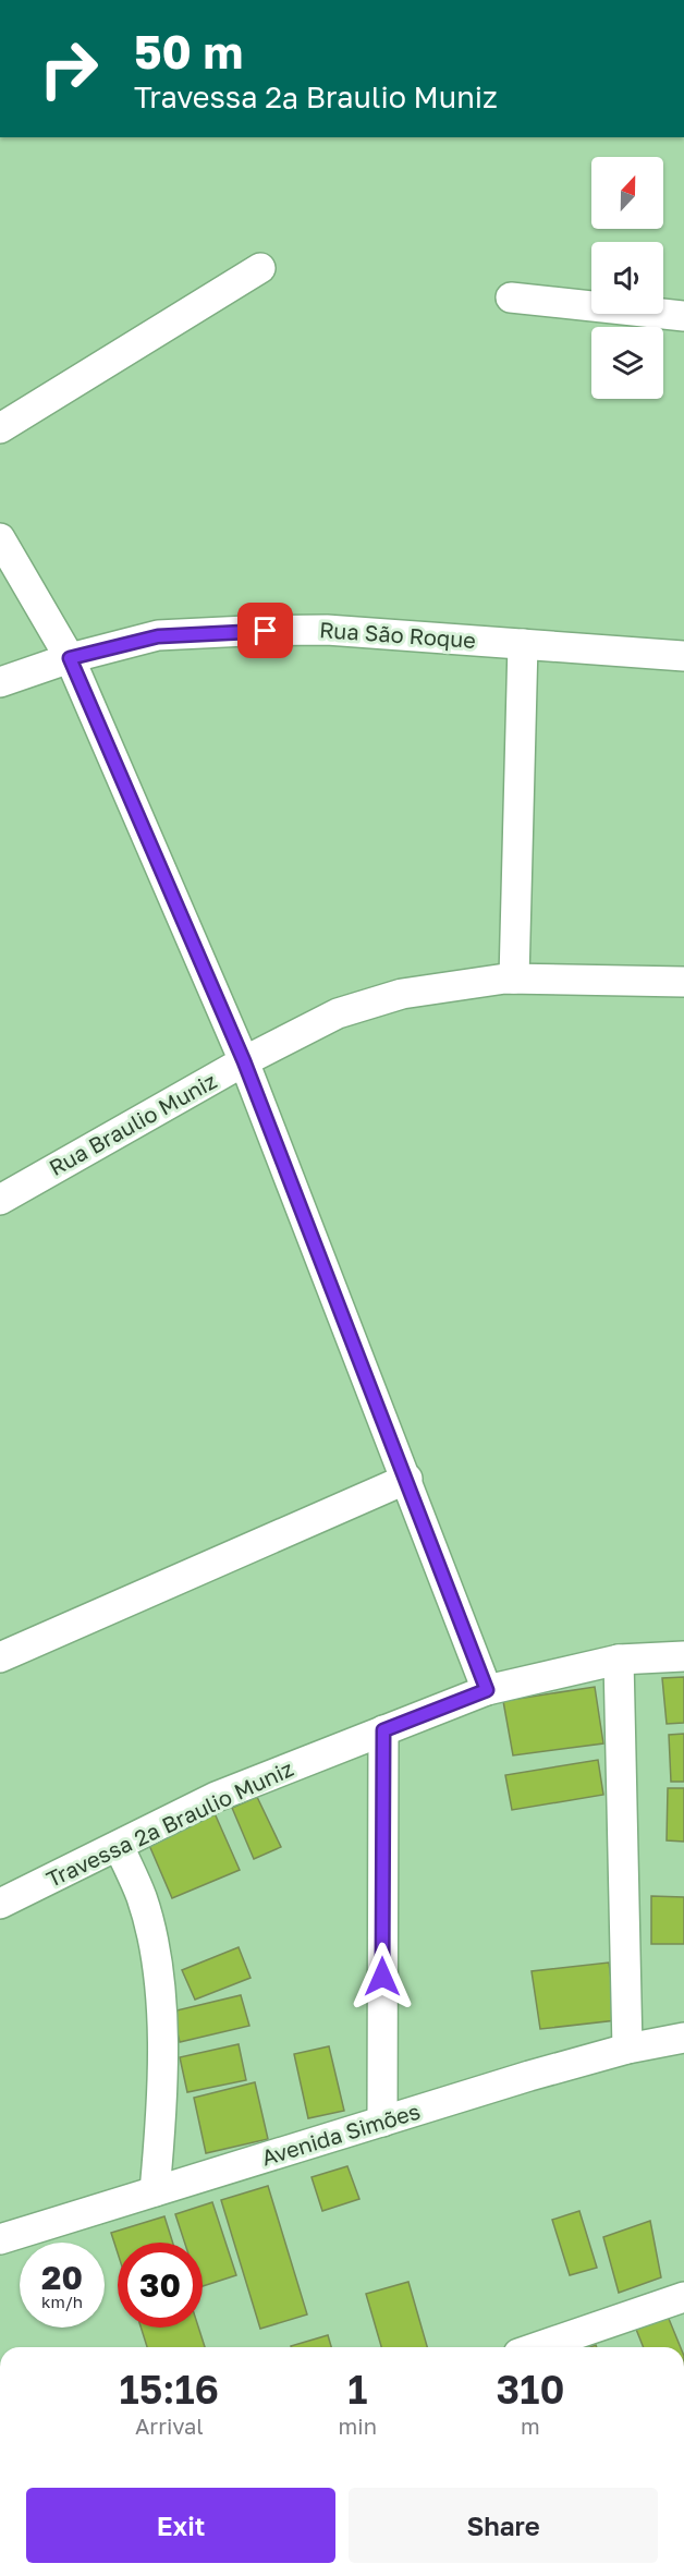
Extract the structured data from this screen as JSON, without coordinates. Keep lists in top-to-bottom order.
{
  "streets": {
    "street": [
      "Rua São Roque",
      "Rua Braulio Muniz",
      "Travessa 2ª Braulio Muniz",
      "Avenida Simões"
    ]
  },
  "north": "top",
  "page": {
    "turn": ["50 m", "Travessa 2ª Braulio Muniz"],
    "speed": "20 km/h",
    "limit": "30",
    "eta": [
      "15:16",
      "Arrival",
      "1",
      "min",
      "310",
      "m"
    ],
    "buttons": ["Exit", "Share"]
  }
}
